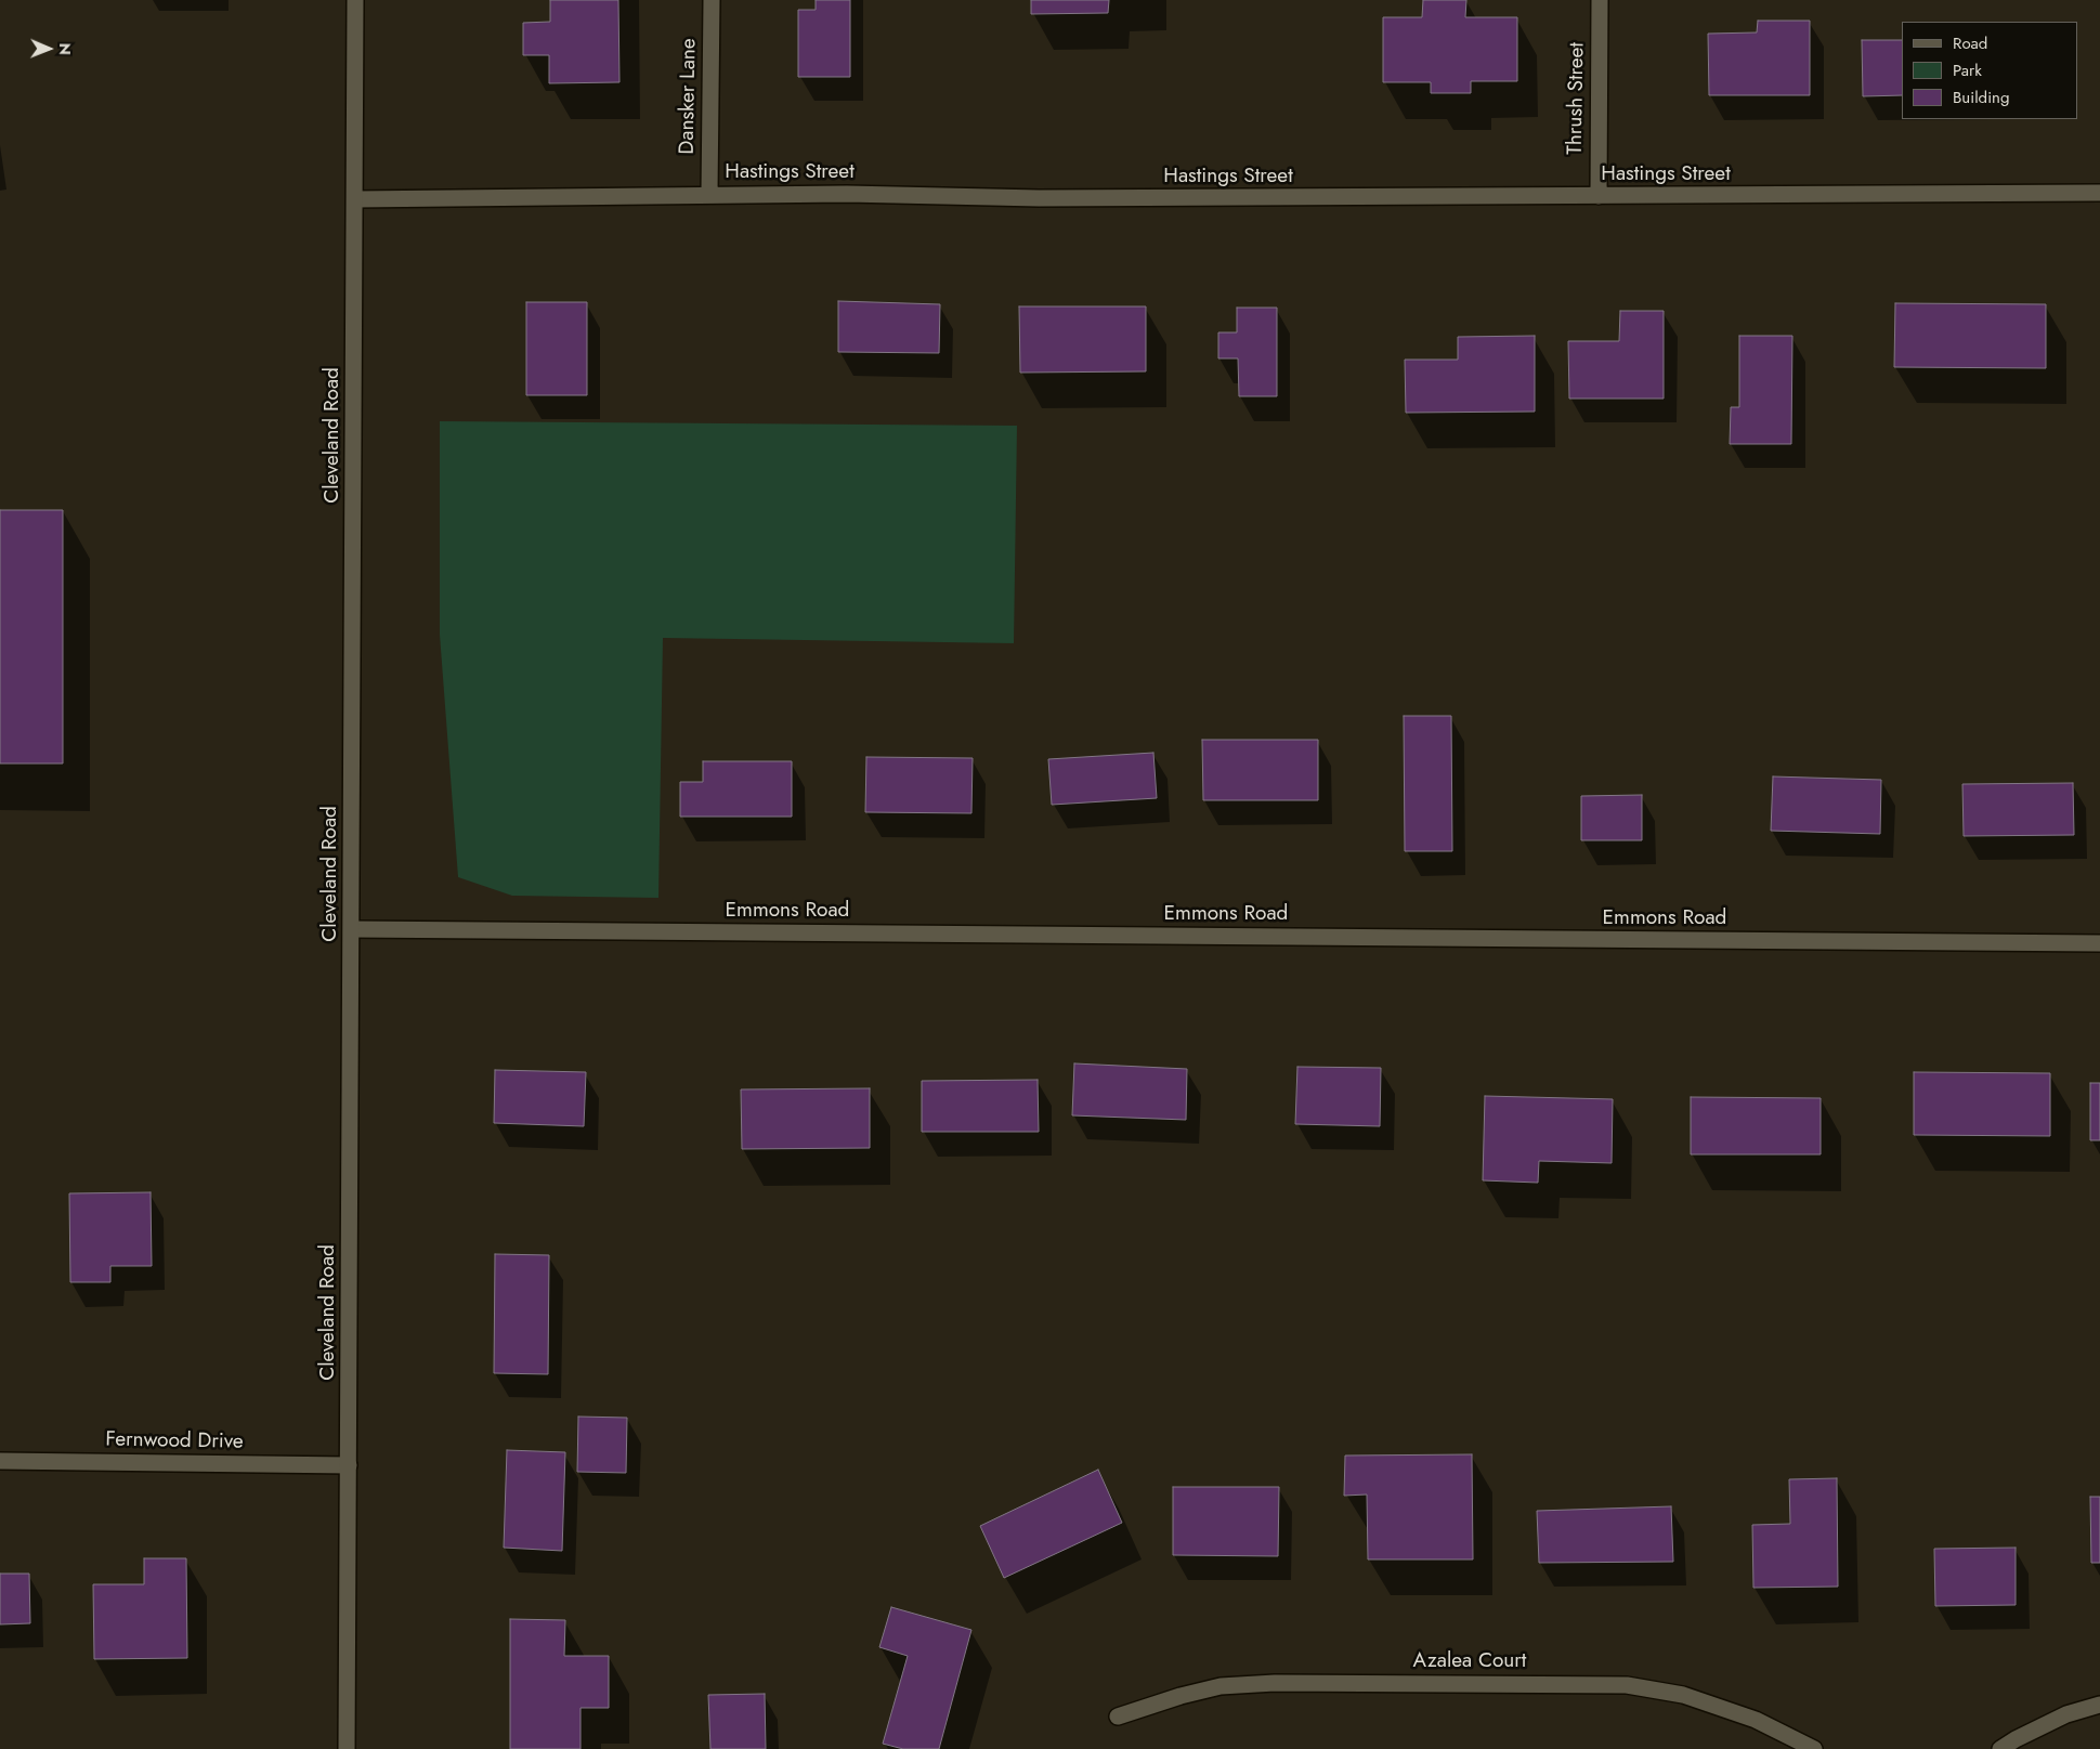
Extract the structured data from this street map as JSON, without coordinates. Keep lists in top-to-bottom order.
{
  "streets": {
    "street": [
      "Dansker Lane",
      "Thrush Street",
      "Hastings Street",
      "Cleveland Road",
      "Emmons Road",
      "Fernwood Drive",
      "Azalea Court"
    ]
  },
  "crossings": [
    ["Dansker Lane", "Hastings Street"],
    ["Thrush Street", "Hastings Street"],
    ["Hastings Street", "Cleveland Road"],
    ["Cleveland Road", "Emmons Road"],
    ["Cleveland Road", "Fernwood Drive"]
  ],
  "legend": ["Road", "Park", "Building"],
  "north": "right"
}
